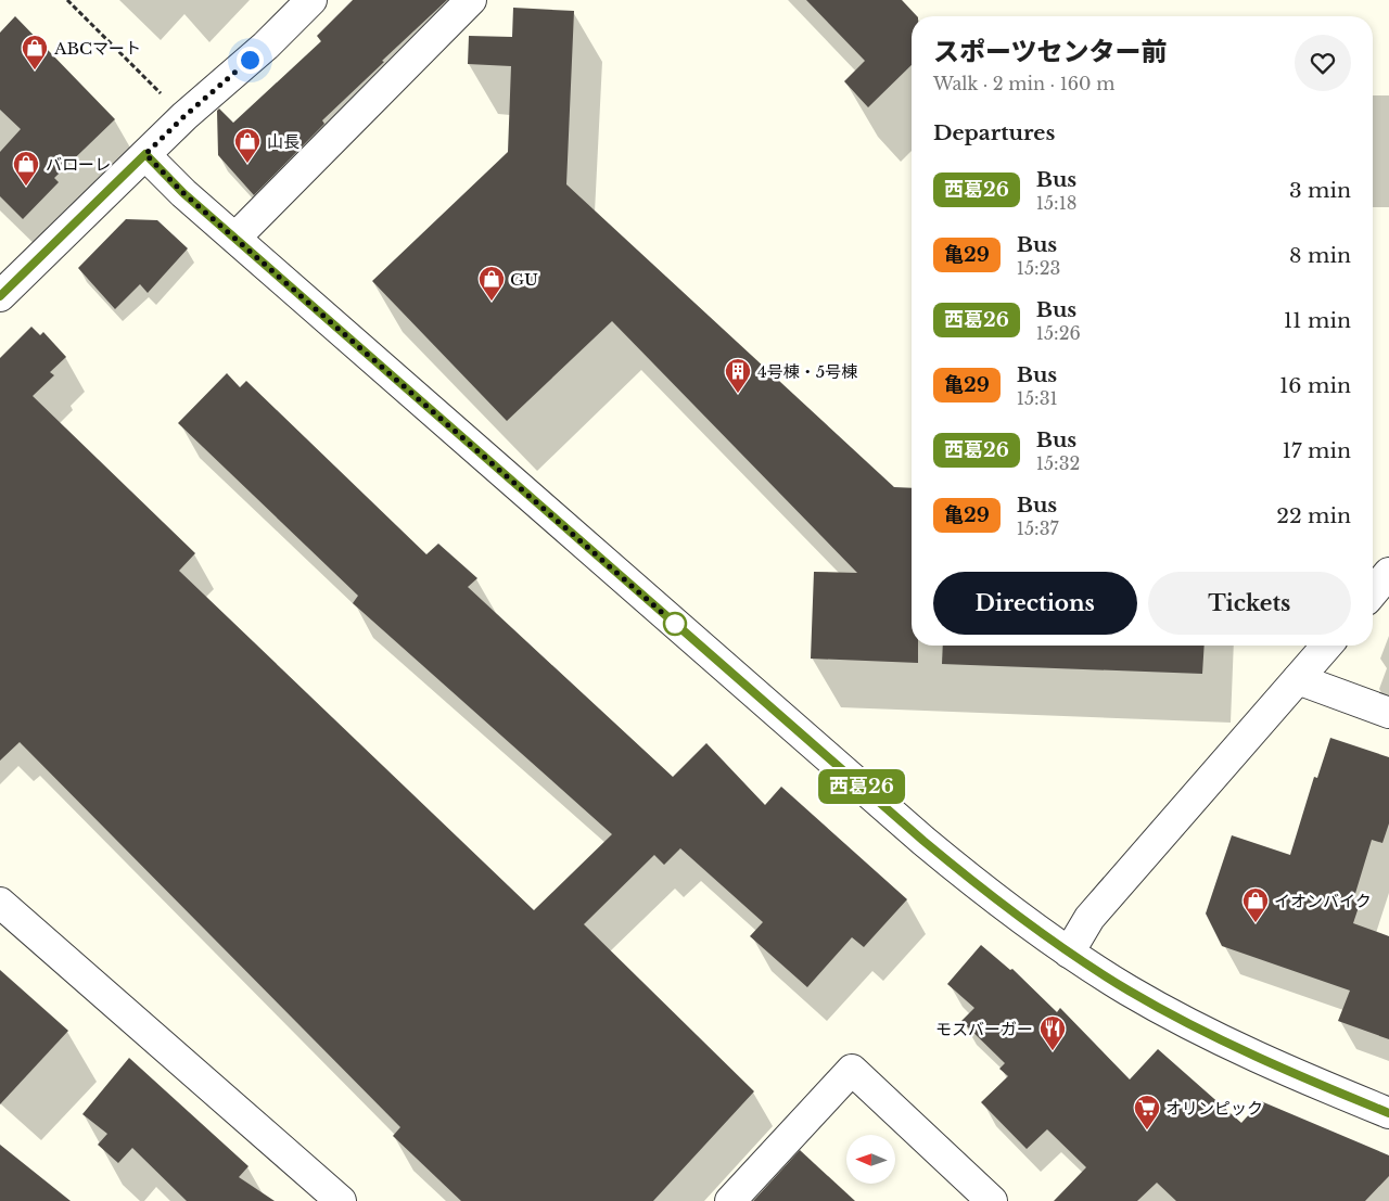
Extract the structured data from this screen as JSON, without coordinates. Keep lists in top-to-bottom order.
{
  "places": {
    "shop": [
      "ABCマート",
      "山長",
      "バローレ",
      "GU",
      "イオンバイク"
    ],
    "building": ["4号棟・5号棟"],
    "restaurant": ["モスバーガー"],
    "supermarket": ["オリンピック"]
  },
  "lines": ["bus line 西葛26"],
  "north": "left",
  "page": {
    "on_map": "西葛26",
    "heading": [
      ["スポーツセンター前", "Walk · 2 min · 160 m"],
      "Departures"
    ],
    "list": [
      {
        "mark": "西葛26",
        "name": "Bus",
        "note": "15:18",
        "value": "3 min"
      },
      {
        "mark": "亀29",
        "name": "Bus",
        "note": "15:23",
        "value": "8 min"
      },
      {
        "mark": "西葛26",
        "name": "Bus",
        "note": "15:26",
        "value": "11 min"
      },
      {
        "mark": "亀29",
        "name": "Bus",
        "note": "15:31",
        "value": "16 min"
      },
      {
        "mark": "西葛26",
        "name": "Bus",
        "note": "15:32",
        "value": "17 min"
      },
      {
        "mark": "亀29",
        "name": "Bus",
        "note": "15:37",
        "value": "22 min"
      }
    ],
    "buttons": ["Directions", "Tickets"]
  }
}
